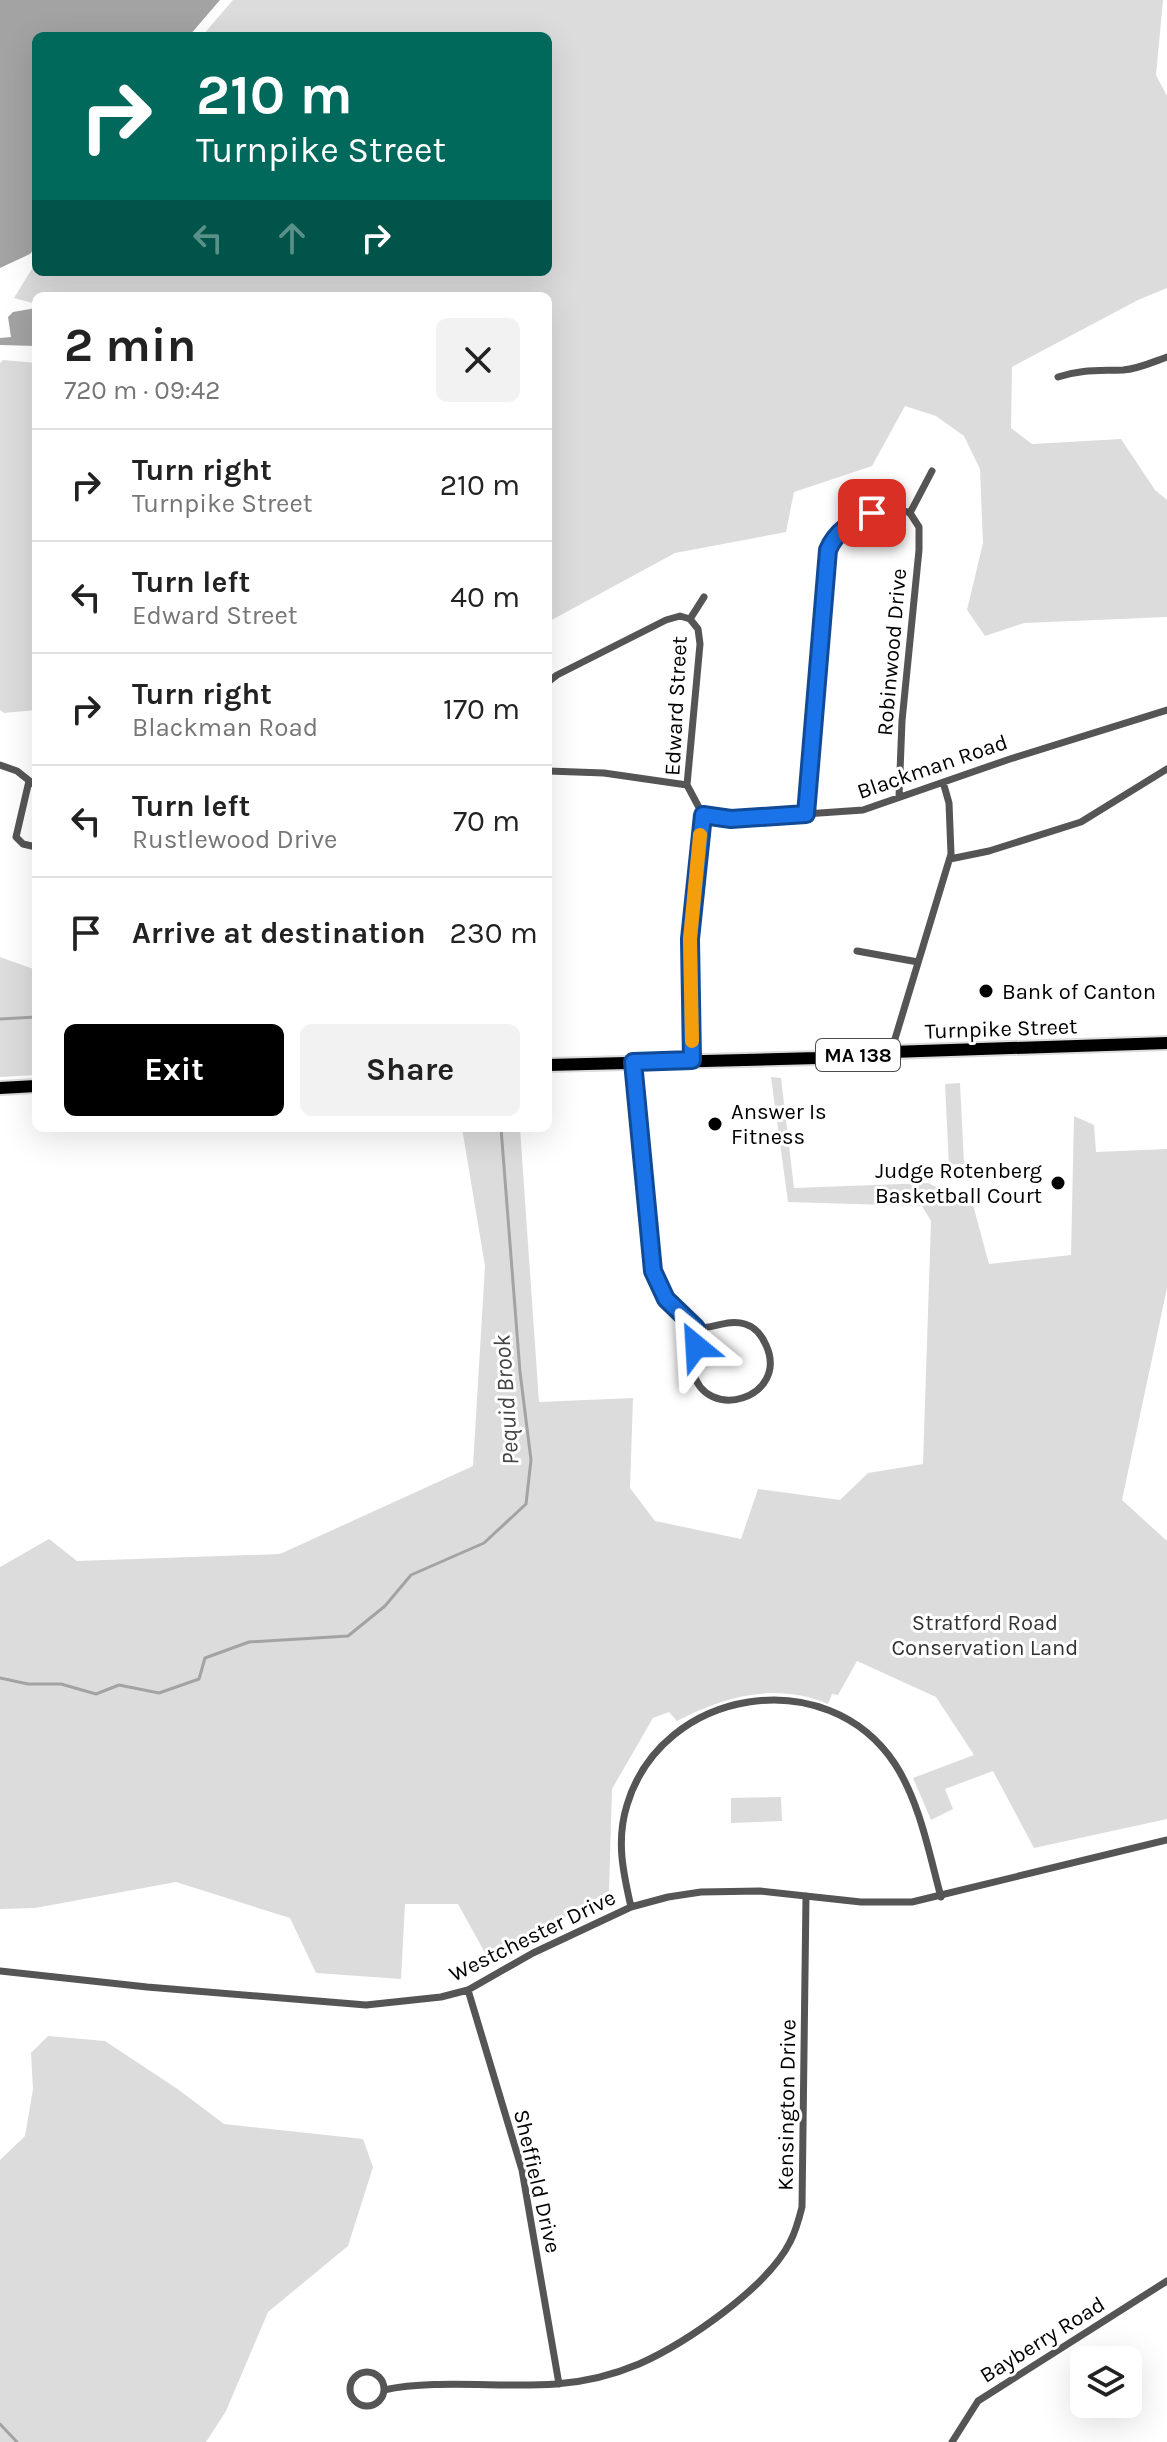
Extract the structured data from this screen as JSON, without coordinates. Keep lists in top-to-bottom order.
{
  "streets": {
    "main road": ["Turnpike Street", "MA 138"],
    "street": [
      "Robinwood Drive",
      "Edward Street",
      "Blackman Road",
      "Westchester Drive",
      "Kensington Drive",
      "Sheffield Drive",
      "Bayberry Road"
    ]
  },
  "crossings": [
    ["Robinwood Drive", "Blackman Road"],
    ["Edward Street", "Blackman Road"],
    ["Westchester Drive", "Kensington Drive"],
    ["Westchester Drive", "Sheffield Drive"],
    ["Kensington Drive", "Sheffield Drive"]
  ],
  "water": ["Pequid Brook"],
  "parks": ["Stratford Road Conservation Land"],
  "places": ["Bank of Canton", "Answer Is Fitness", "Judge Rotenberg Basketball Court"],
  "page": {
    "turn": ["210 m", "Turnpike Street"],
    "heading": ["2 min", "720 m · 09:42"],
    "list": [
      {
        "name": "Turn right",
        "note": "Turnpike Street",
        "value": "210 m"
      },
      {
        "name": "Turn left",
        "note": "Edward Street",
        "value": "40 m"
      },
      {
        "name": "Turn right",
        "note": "Blackman Road",
        "value": "170 m"
      },
      {
        "name": "Turn left",
        "note": "Rustlewood Drive",
        "value": "70 m"
      },
      {
        "name": "Arrive at destination",
        "value": "230 m"
      }
    ],
    "buttons": ["Exit", "Share"]
  }
}
